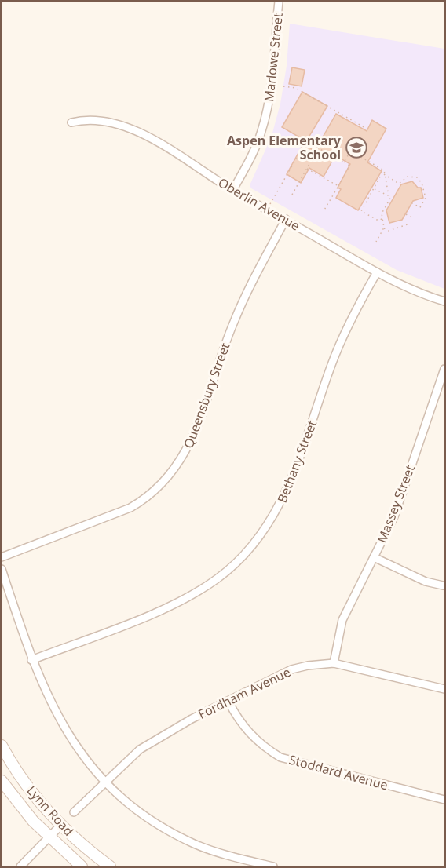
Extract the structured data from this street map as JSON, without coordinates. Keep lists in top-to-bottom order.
{
  "streets": {
    "main road": ["Lynn Road"],
    "street": [
      "Marlowe Street",
      "Oberlin Avenue",
      "Queensbury Street",
      "Bethany Street",
      "Massey Street",
      "Fordham Avenue",
      "Stoddard Avenue"
    ]
  },
  "crossings": [
    ["Marlowe Street", "Oberlin Avenue"],
    ["Oberlin Avenue", "Queensbury Street"],
    ["Oberlin Avenue", "Bethany Street"],
    ["Massey Street", "Fordham Avenue"],
    ["Fordham Avenue", "Stoddard Avenue"]
  ],
  "places": {
    "school or university": ["Aspen Elementary School"]
  }
}
